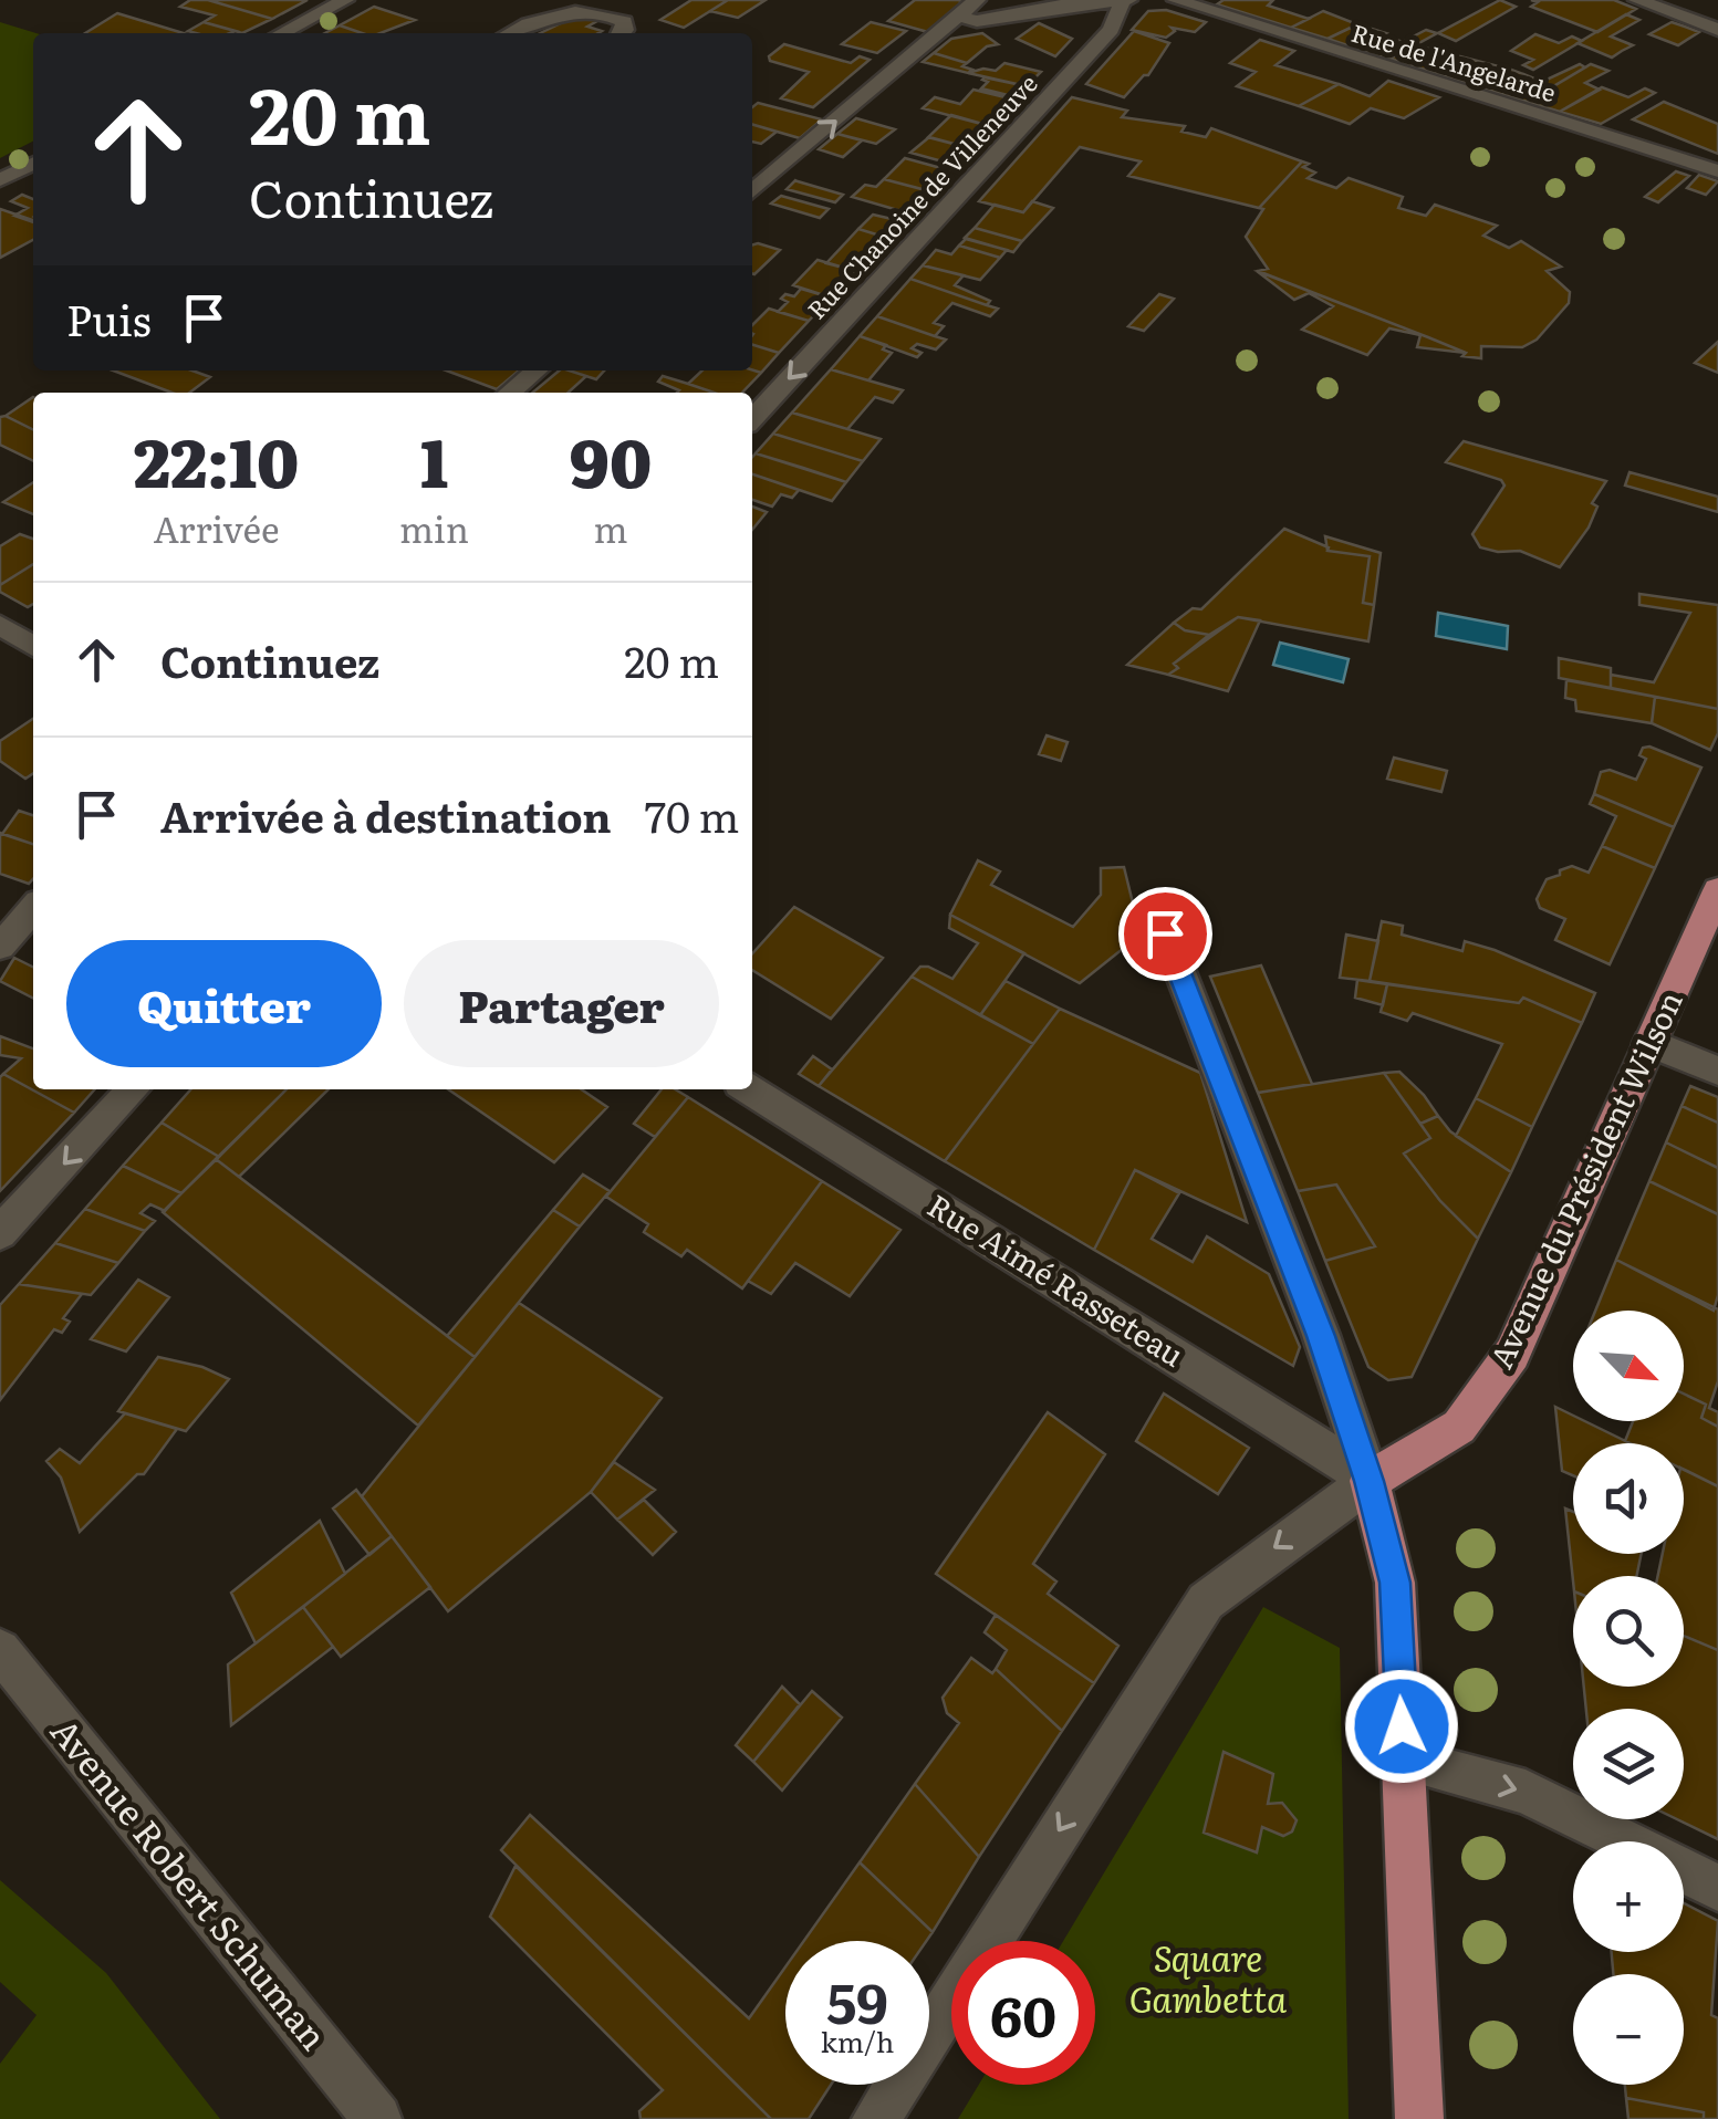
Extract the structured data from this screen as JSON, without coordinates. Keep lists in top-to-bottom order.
{
  "streets": {
    "main road": ["Avenue du Président Wilson"],
    "street": [
      "Rue de l'Angelarde",
      "Rue Chanoine de Villeneuve",
      "Rue Aimé Rasseteau",
      "Avenue Robert Schuman"
    ]
  },
  "crossings": [
    ["Avenue du Président Wilson", "Rue Aimé Rasseteau"]
  ],
  "parks": ["Square Gambetta"],
  "north": "bottom right",
  "page": {
    "turn": ["20 m", "Continuez"],
    "then": "Puis",
    "eta": [
      "22:10",
      "Arrivée",
      "1",
      "min",
      "90",
      "m"
    ],
    "list": [
      {
        "name": "Continuez",
        "value": "20 m"
      },
      {
        "name": "Arrivée à destination",
        "value": "70 m"
      }
    ],
    "buttons": ["Quitter", "Partager"],
    "map_buttons": ["+", "−"],
    "speed": "59 km/h",
    "limit": "60"
  }
}
